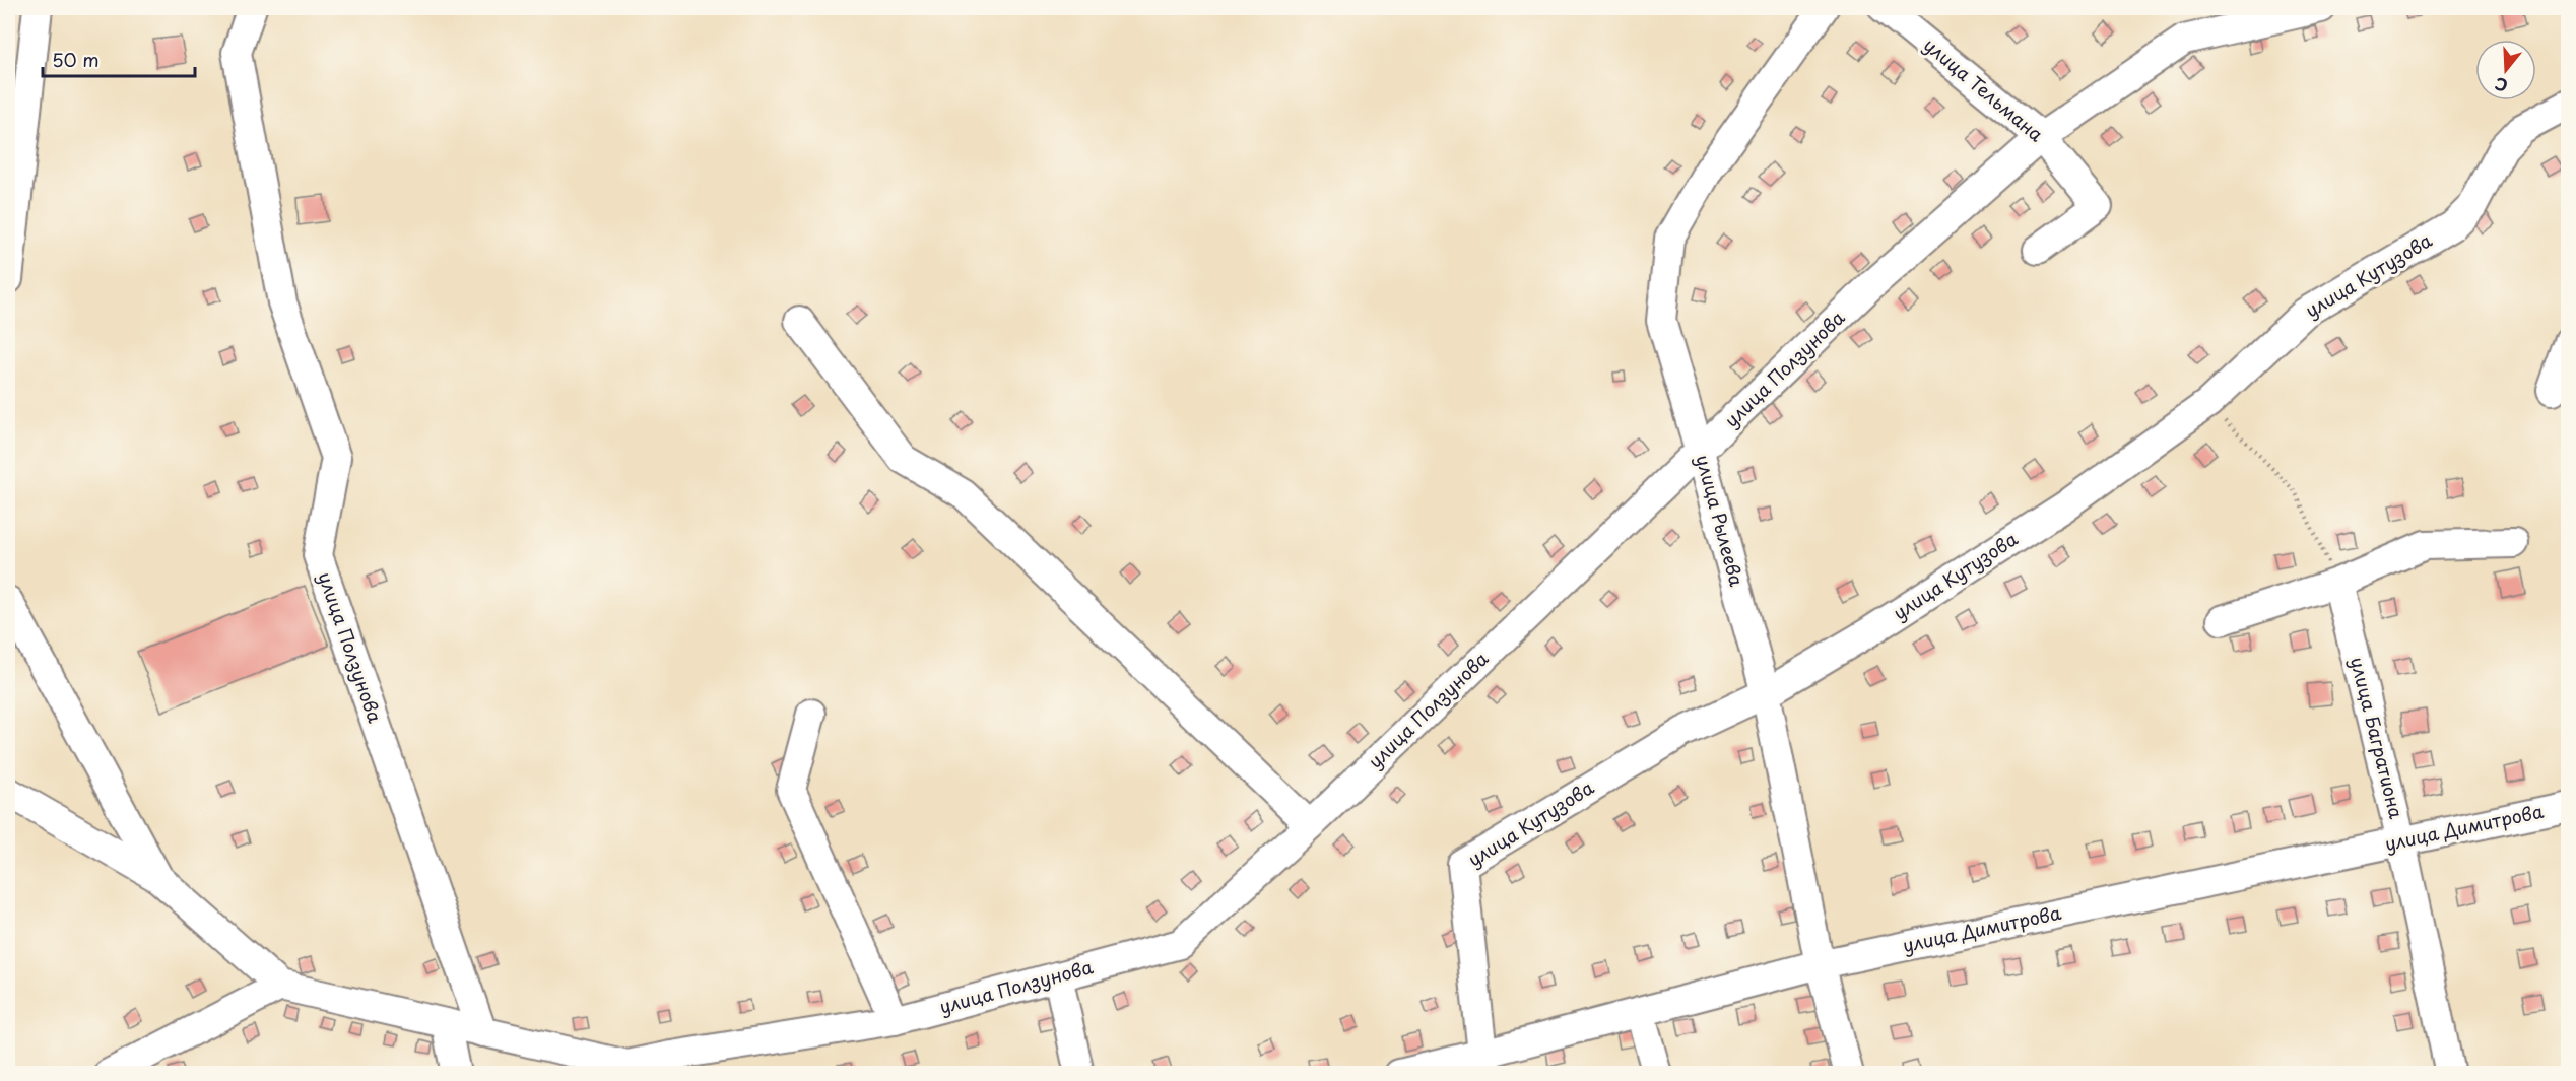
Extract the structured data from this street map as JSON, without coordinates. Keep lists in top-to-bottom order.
{
  "streets": {
    "street": [
      "улица Тельмана",
      "улица Кутузова",
      "улица Ползунова",
      "улица Рылеева",
      "улица Багратиона",
      "улица Димитрова"
    ]
  },
  "crossings": [
    ["улица Тельмана", "улица Ползунова"],
    ["улица Кутузова", "улица Рылеева"],
    ["улица Кутузова", "улица Димитрова"],
    ["улица Ползунова", "улица Рылеева"],
    ["улица Рылеева", "улица Димитрова"],
    ["улица Багратиона", "улица Димитрова"]
  ],
  "scale_bar": "50 m",
  "north": "bottom"
}
